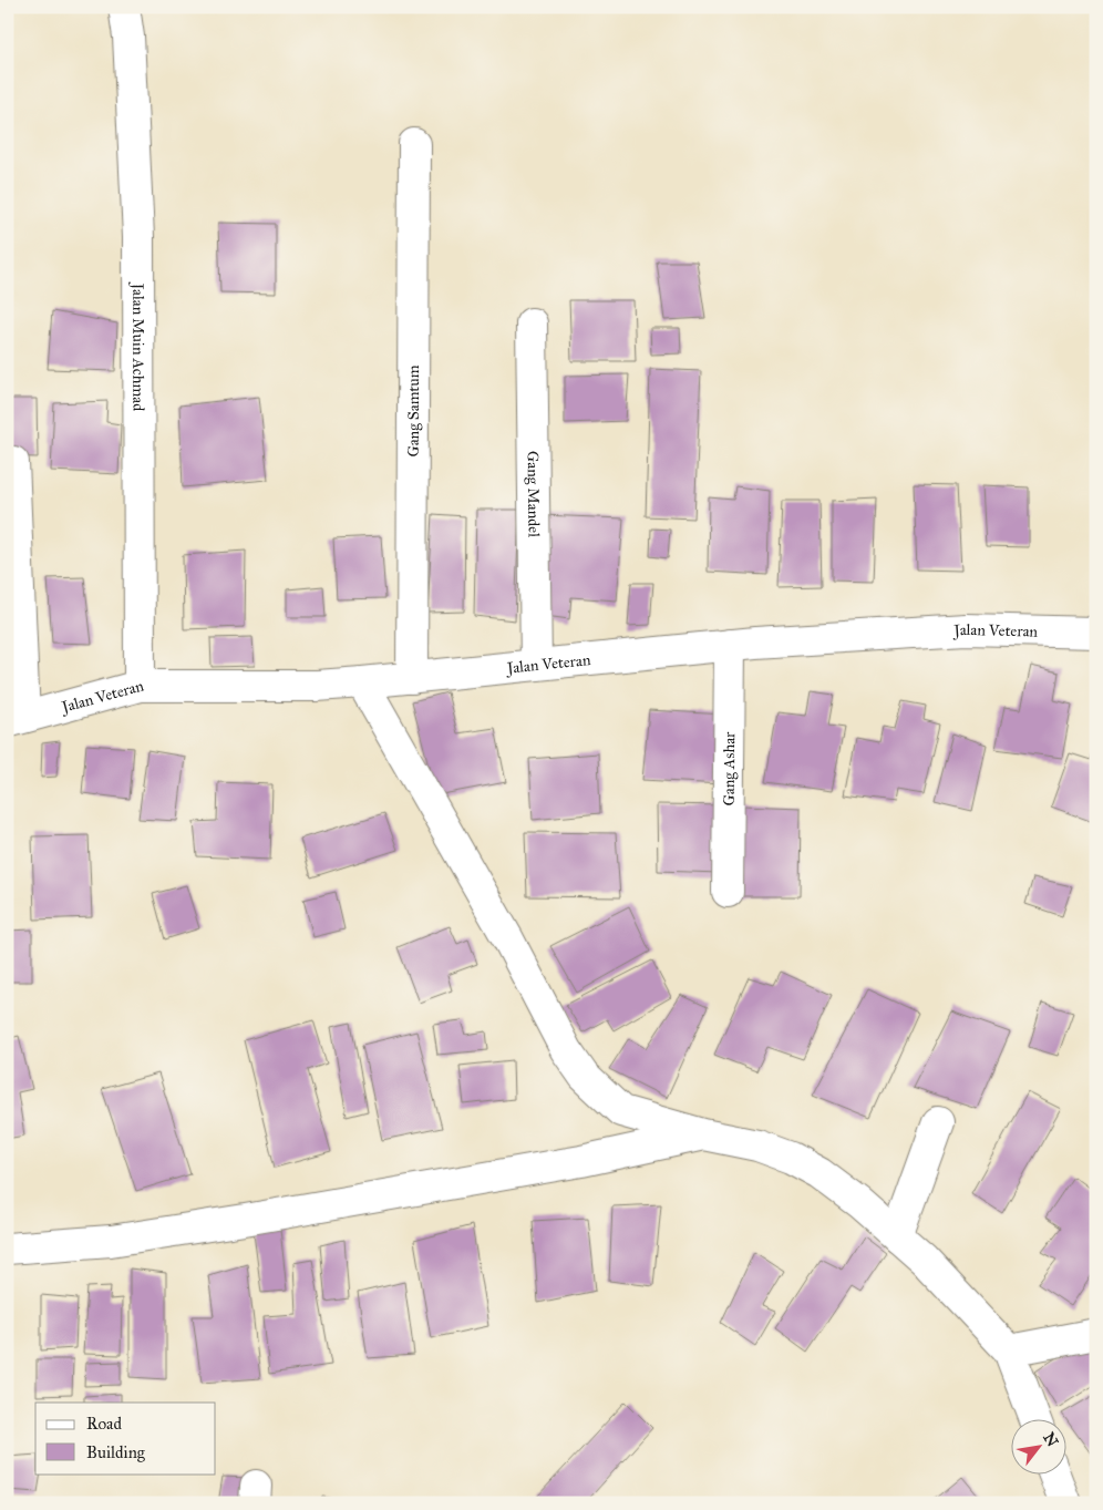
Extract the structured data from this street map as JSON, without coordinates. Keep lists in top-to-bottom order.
{
  "streets": {
    "street": [
      "Jalan Muin Achmad",
      "Gang Samtum",
      "Gang Mandel",
      "Jalan Veteran",
      "Gang Ashar"
    ]
  },
  "crossings": [
    ["Jalan Muin Achmad", "Jalan Veteran"],
    ["Gang Samtum", "Jalan Veteran"],
    ["Gang Mandel", "Jalan Veteran"],
    ["Jalan Veteran", "Gang Ashar"]
  ],
  "legend": ["Road", "Building"],
  "north": "top right"
}
